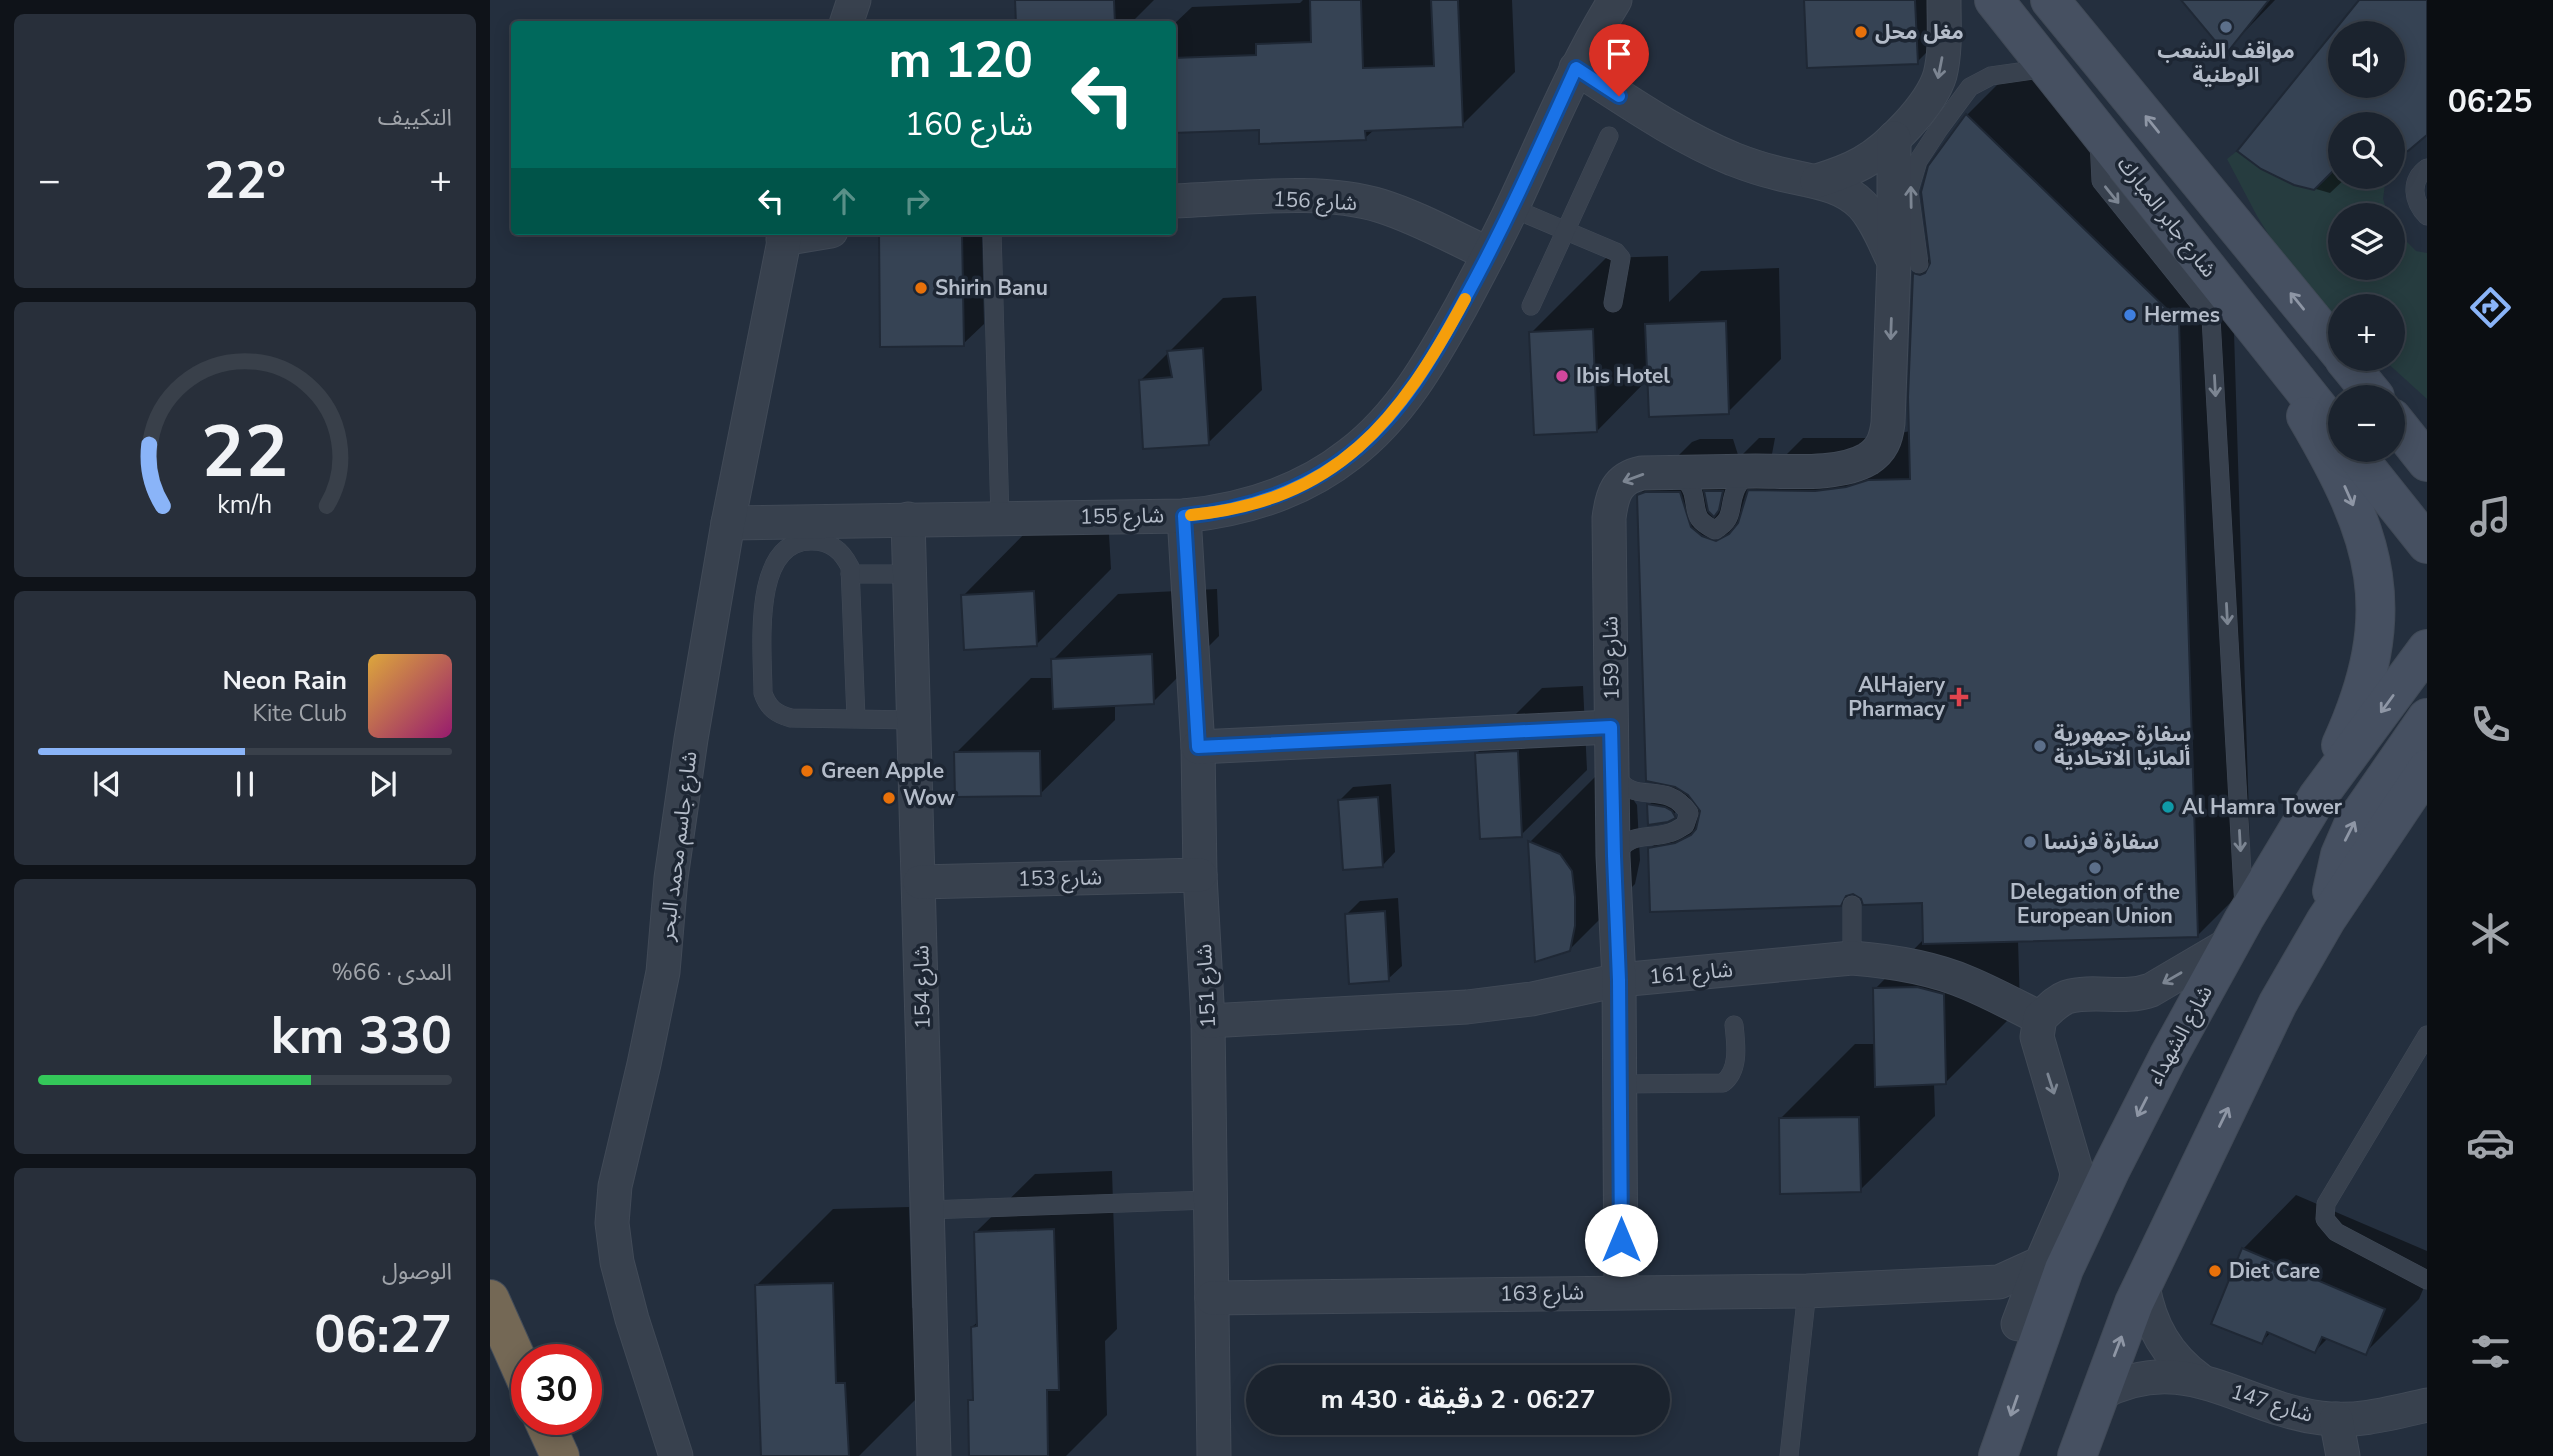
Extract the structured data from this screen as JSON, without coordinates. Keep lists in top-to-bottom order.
{
  "streets": {
    "main road": ["شارع جابر المبارك", "شارع الشهداء"],
    "street": [
      "شارع 156",
      "شارع 155",
      "شارع 159",
      "شارع جاسم محمد البحر",
      "شارع 153",
      "شارع 161",
      "شارع 151",
      "شارع 154",
      "شارع 163",
      "شارع 147"
    ]
  },
  "crossings": [
    ["شارع 156", "شارع 155"],
    ["شارع 155", "شارع 159"],
    ["شارع 155", "شارع جاسم محمد البحر"],
    ["شارع 155", "شارع 151"],
    ["شارع 155", "شارع 154"],
    ["شارع 159", "شارع 161"],
    ["شارع 159", "شارع 163"],
    ["شارع 153", "شارع 151"],
    ["شارع 153", "شارع 154"],
    ["شارع 161", "شارع 151"],
    ["شارع 151", "شارع 163"]
  ],
  "places": {
    "other": [
      "مواقف الشعب الوطنية",
      "مغل محل",
      "Shirin Banu",
      "Hermes",
      "Ibis Hotel",
      "سفارة جمهورية ألمانيا الاتحادية",
      "Green Apple",
      "Wow",
      "Al Hamra Tower",
      "سفارة فرنسا",
      "Delegation of the European Union",
      "Diet Care"
    ],
    "health": ["AlHajery Pharmacy"]
  },
  "page": {
    "tabs": "06:25",
    "tile": [
      "التكييف",
      ["المدى · 66%", "330 km"],
      ["الوصول", "06:27"]
    ],
    "map_buttons": ["+", "−"],
    "turn": ["120 m", "شارع 160"],
    "heat": ["−", "22°", "+"],
    "song": ["Neon Rain", "Kite Club"],
    "limit": "30",
    "trip": "06:27 · 2 دقيقة · 430 m",
    "gauge": ["22", "km/h"]
  }
}
